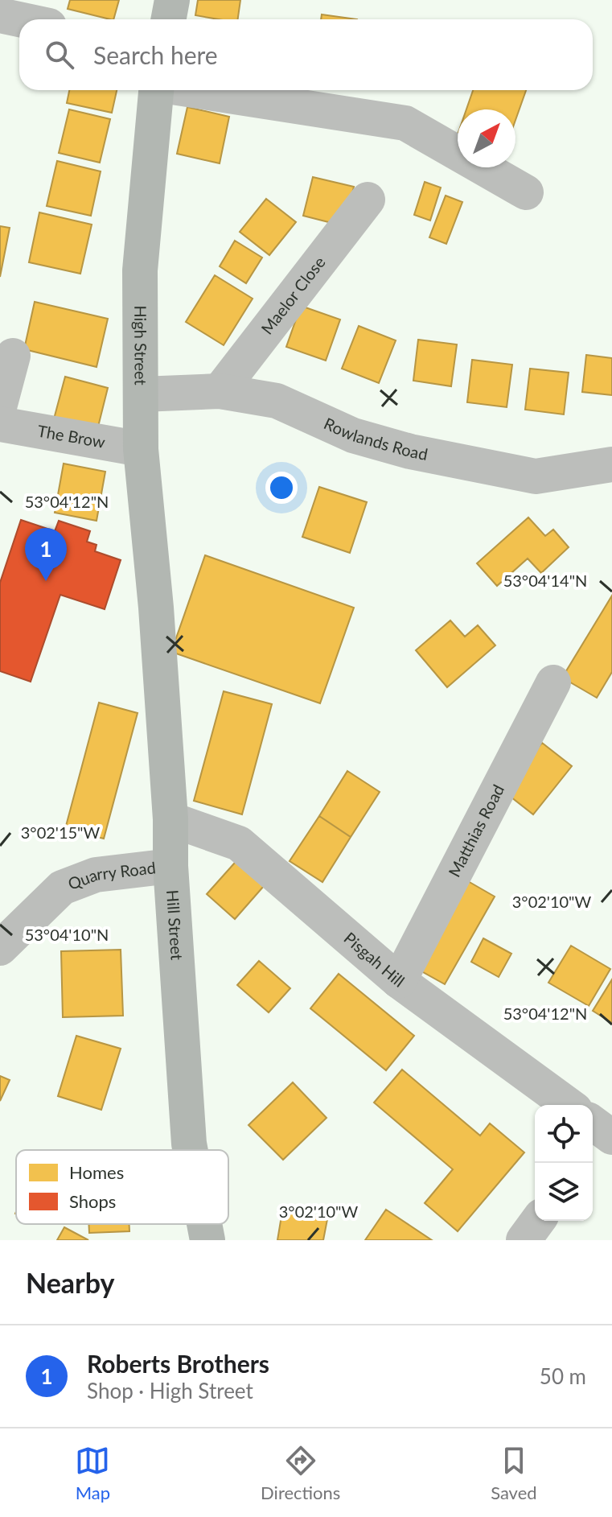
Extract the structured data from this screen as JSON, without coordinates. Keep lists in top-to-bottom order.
{
  "streets": {
    "main road": ["High Street", "Hill Street"],
    "street": [
      "Maelor Close",
      "The Brow",
      "Rowlands Road",
      "Matthias Road",
      "Quarry Road",
      "Pisgah Hill"
    ]
  },
  "crossings": [
    ["Maelor Close", "Rowlands Road"],
    ["High Street", "The Brow"],
    ["High Street", "Rowlands Road"],
    ["High Street", "Hill Street"],
    ["Matthias Road", "Pisgah Hill"],
    ["Quarry Road", "Hill Street"],
    ["Hill Street", "Pisgah Hill"]
  ],
  "legend": ["Homes", "Shops"],
  "north": "top right",
  "page": {
    "search": "Search here",
    "pins": "1",
    "heading": "Nearby",
    "list": [
      {
        "mark": "1",
        "name": "Roberts Brothers",
        "note": "Shop · High Street",
        "value": "50 m"
      }
    ],
    "nav": ["Map", "Directions", "Saved"]
  },
  "coordinates": [
    "53°04'12\"N",
    "53°04'14\"N",
    "3°02'15\"W",
    "3°02'10\"W",
    "53°04'10\"N"
  ]
}
